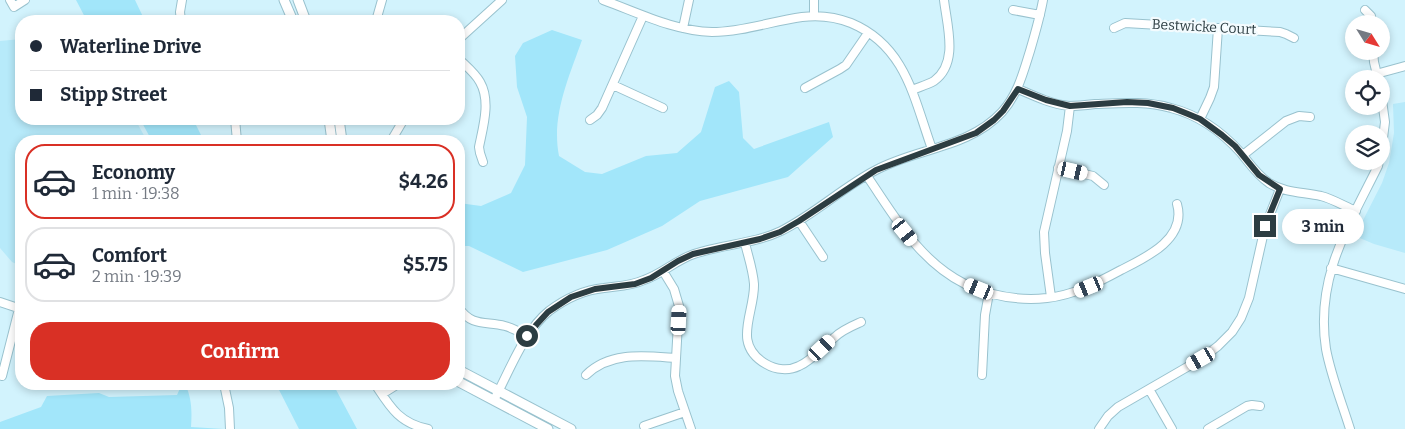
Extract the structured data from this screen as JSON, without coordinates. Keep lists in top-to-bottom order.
{
  "streets": {
    "street": ["Bestwicke Court"]
  },
  "north": "bottom right",
  "page": {
    "banner": ["Waterline Drive", "Stipp Street"],
    "list": [
      {
        "name": "Economy",
        "note": "1 min · 19:38",
        "value": "$4.26"
      },
      {
        "name": "Comfort",
        "note": "2 min · 19:39",
        "value": "$5.75"
      }
    ],
    "bubble": "3 min",
    "buttons": "Confirm"
  }
}
